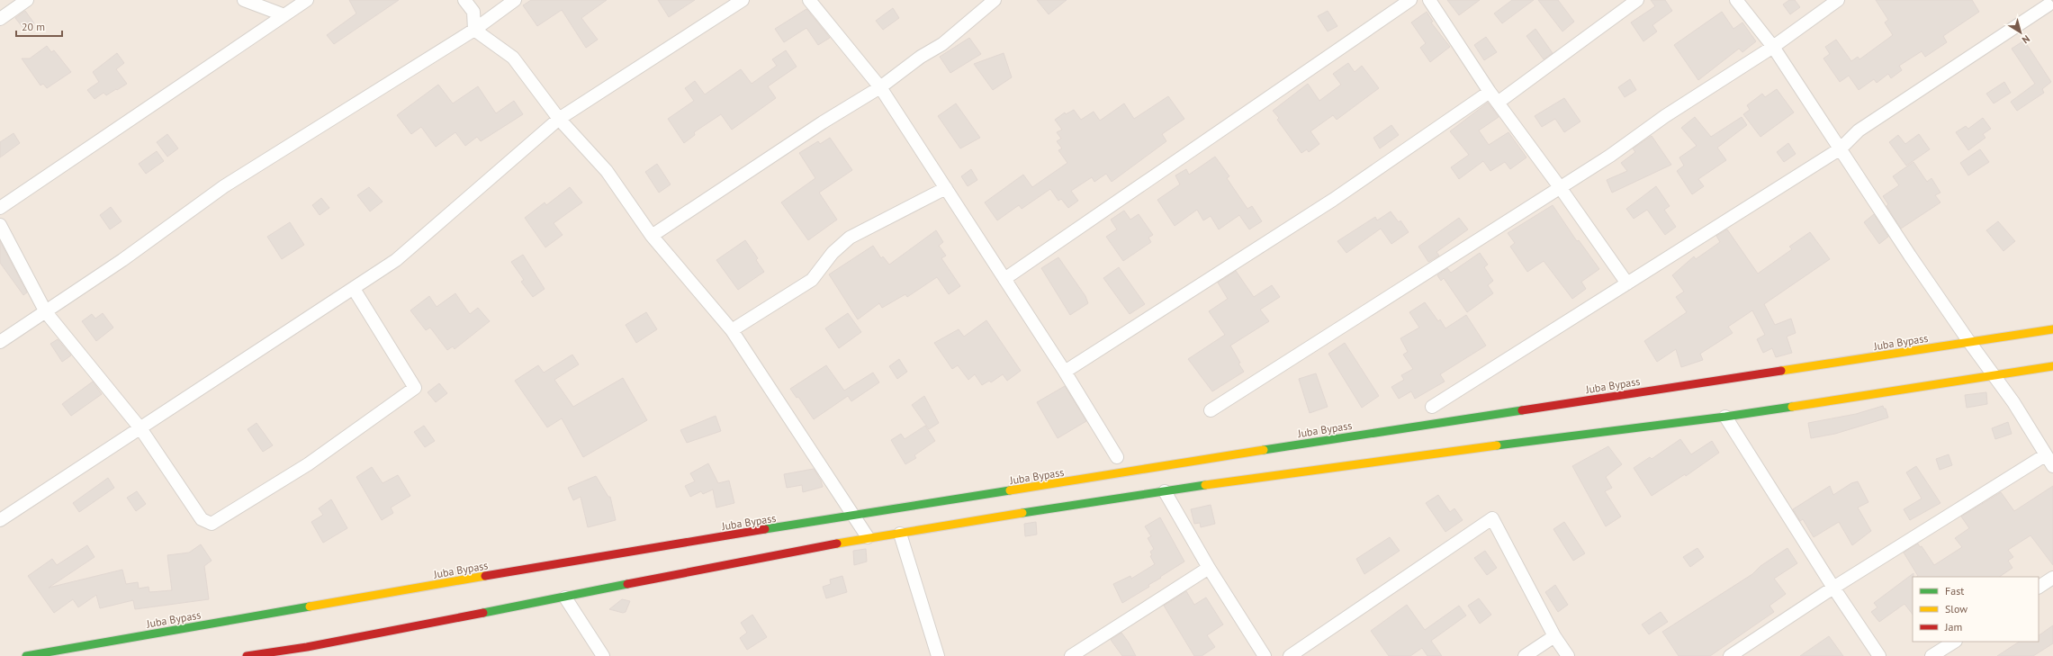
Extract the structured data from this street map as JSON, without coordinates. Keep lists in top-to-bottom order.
{
  "streets": {
    "main road": ["Juba Bypass"]
  },
  "legend": ["Fast", "Slow", "Jam"],
  "scale_bar": "20 m",
  "north": "bottom right"
}
